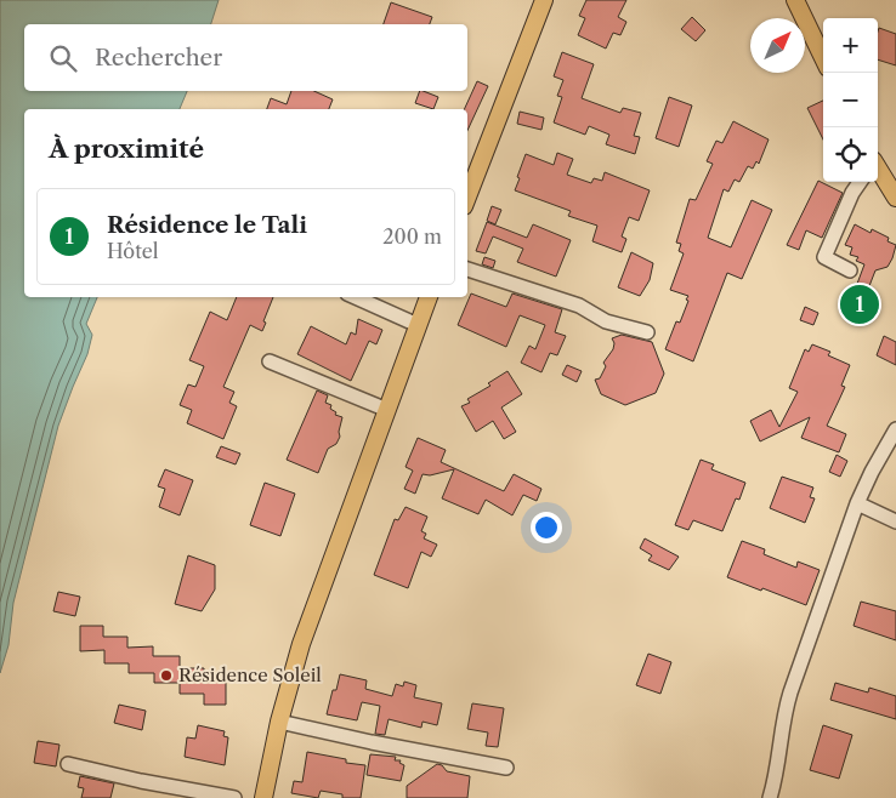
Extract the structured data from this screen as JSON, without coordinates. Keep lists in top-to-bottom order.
{
  "places": ["Résidence Soleil"],
  "north": "top right",
  "page": {
    "map_buttons": ["+", "−"],
    "search": "Rechercher",
    "heading": "À proximité",
    "list": [
      {
        "mark": "1",
        "name": "Résidence le Tali",
        "note": "Hôtel",
        "value": "200 m"
      }
    ],
    "pins": "1"
  }
}
